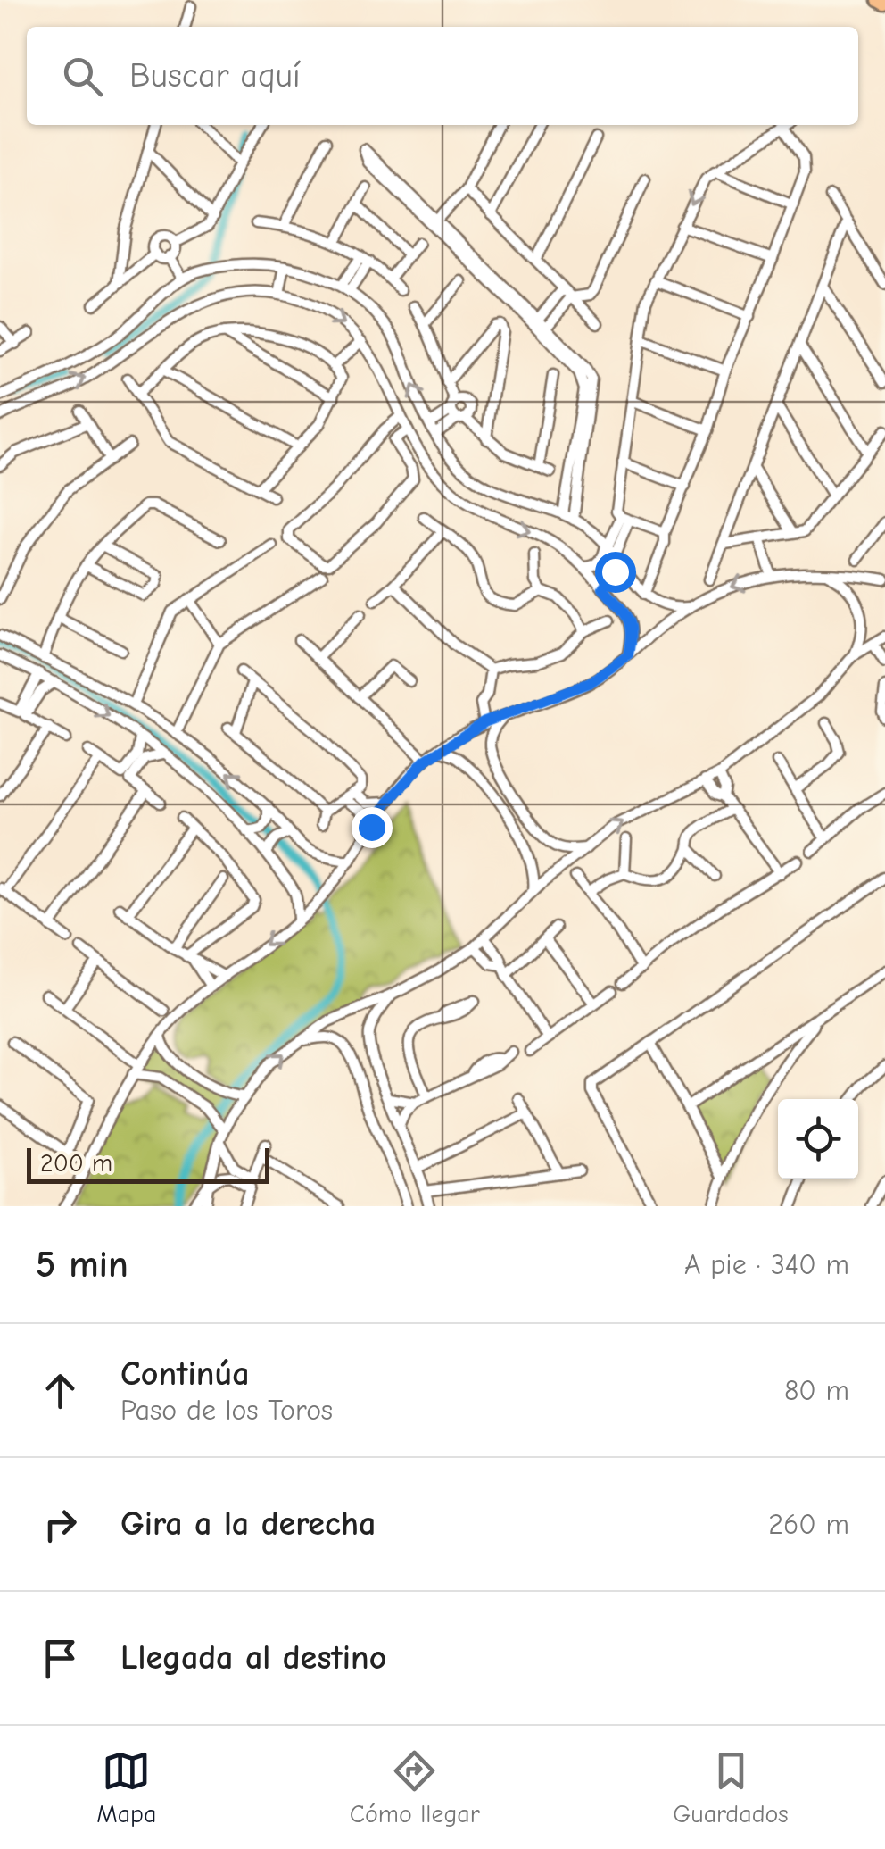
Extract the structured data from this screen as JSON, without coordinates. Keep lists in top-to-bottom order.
{
  "scale_bar": "200 m",
  "page": {
    "search": "Buscar aquí",
    "scale": "200 m",
    "heading": ["5 min", "A pie · 340 m"],
    "list": [
      ["Continúa", "Paso de los Toros", "80 m"],
      ["Gira a la derecha", "260 m"],
      "Llegada al destino"
    ],
    "nav": ["Mapa", "Cómo llegar", "Guardados"]
  }
}
